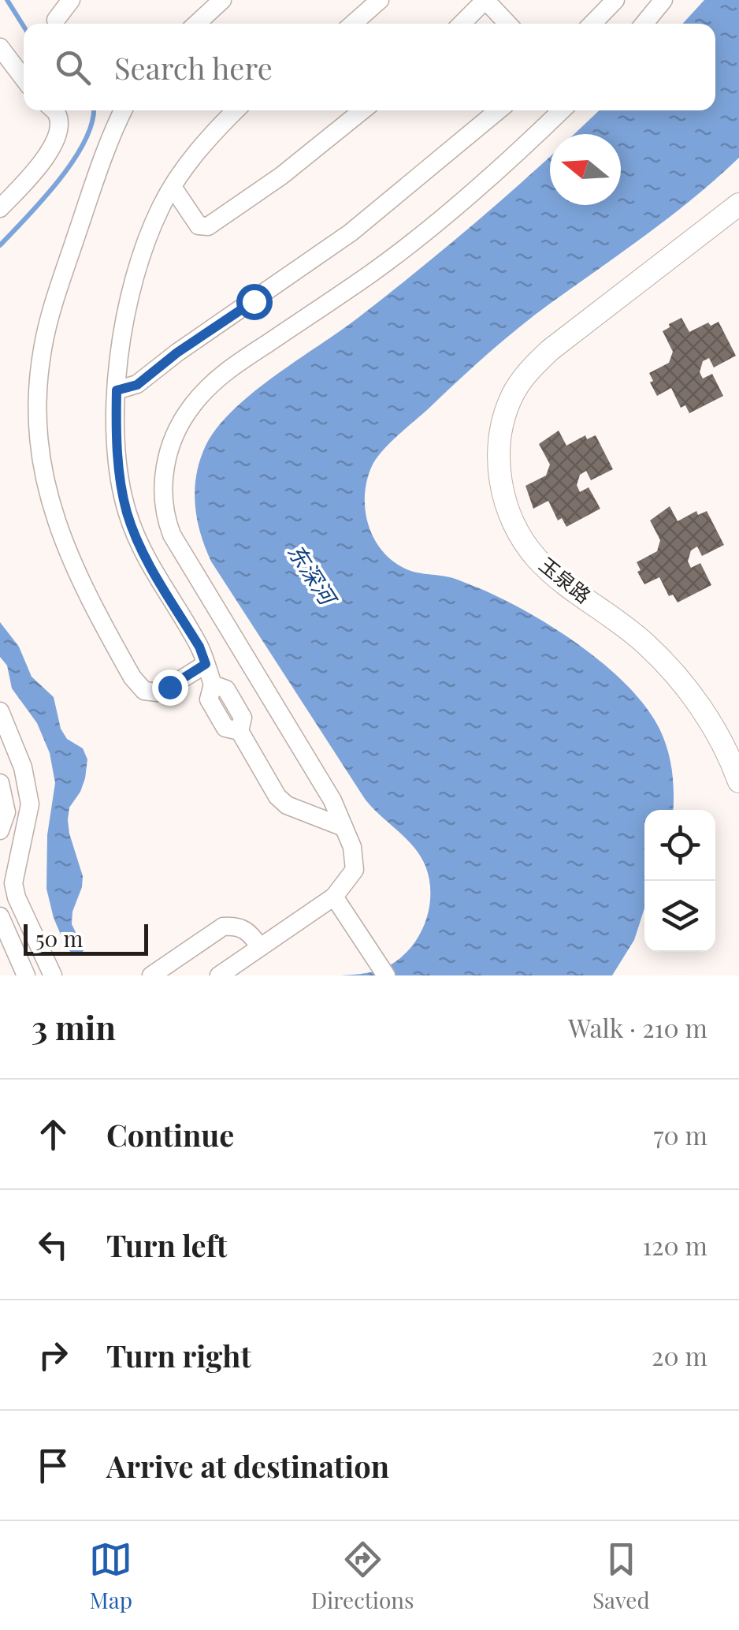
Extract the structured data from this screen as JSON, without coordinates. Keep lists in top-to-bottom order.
{
  "streets": {
    "street": ["玉泉路"]
  },
  "water": ["东深河"],
  "scale_bar": "50 m",
  "north": "left",
  "page": {
    "search": "Search here",
    "scale": "50 m",
    "heading": ["3 min", "Walk · 210 m"],
    "list": [
      ["Continue", "70 m"],
      ["Turn left", "120 m"],
      ["Turn right", "20 m"],
      "Arrive at destination"
    ],
    "nav": ["Map", "Directions", "Saved"]
  }
}
